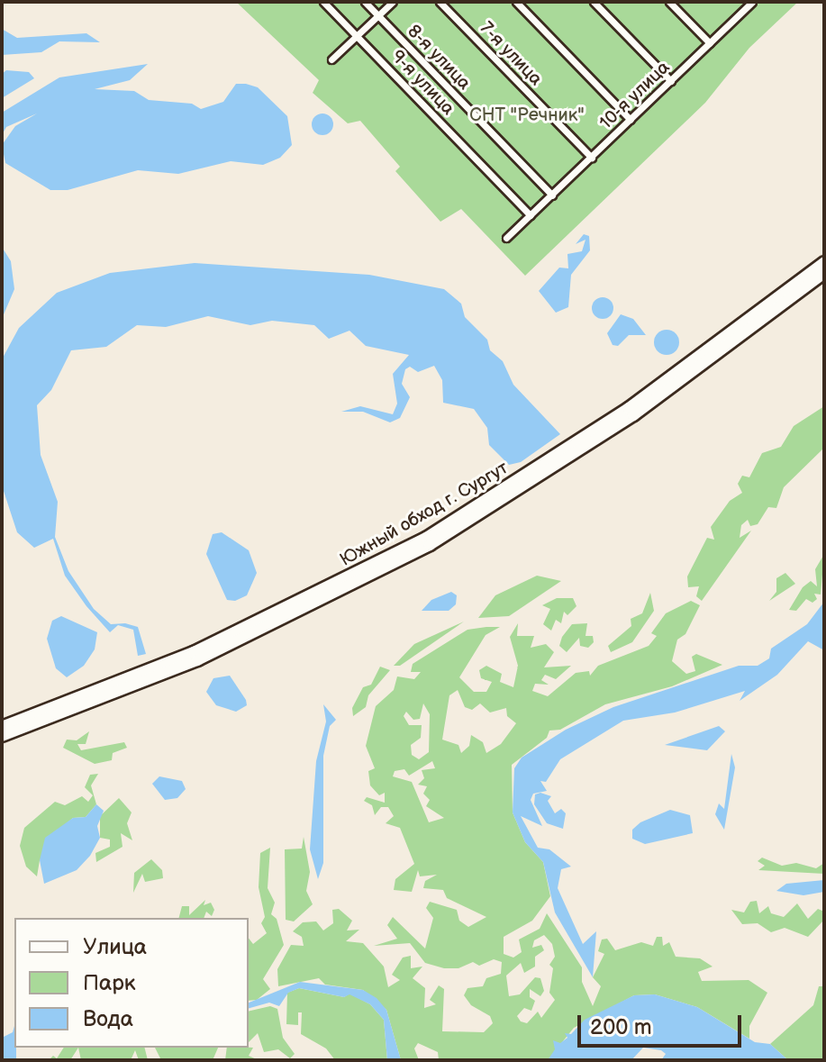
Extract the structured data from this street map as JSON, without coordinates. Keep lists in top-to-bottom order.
{
  "streets": {
    "highway": ["Южный обход г. Сургут"],
    "street": [
      "7-я улица",
      "8-я улица",
      "9-я улица",
      "10-я улица"
    ]
  },
  "crossings": [
    ["7-я улица", "10-я улица"],
    ["8-я улица", "10-я улица"],
    ["9-я улица", "10-я улица"]
  ],
  "parks": ["СНТ \"Речник\""],
  "legend": ["Улица", "Парк", "Вода"],
  "scale_bar": "200 m"
}
